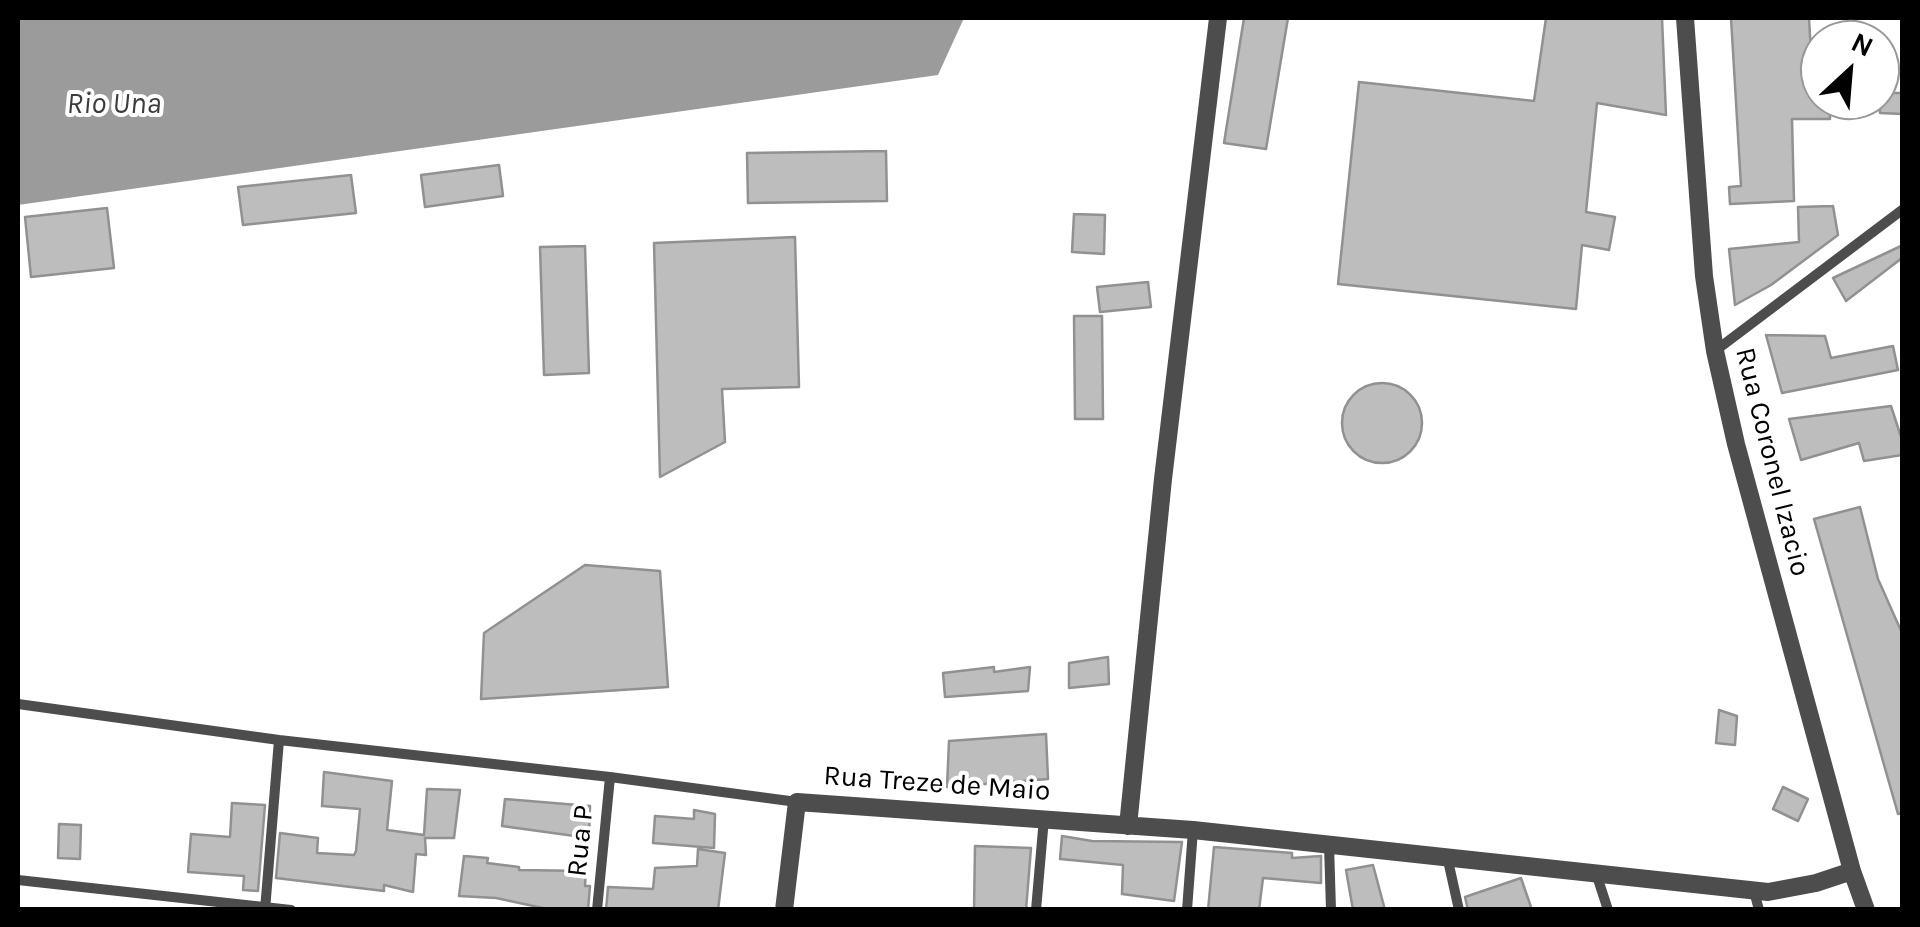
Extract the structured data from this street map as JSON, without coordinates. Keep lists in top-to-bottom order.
{
  "streets": {
    "street": ["Rua Coronel Izacio", "Rua Treze de Maio", "Rua P"]
  },
  "crossings": [
    ["Rua Coronel Izacio", "Rua Treze de Maio"],
    ["Rua Treze de Maio", "Rua P"]
  ],
  "water": ["Rio Una"],
  "north": "top right"
}
